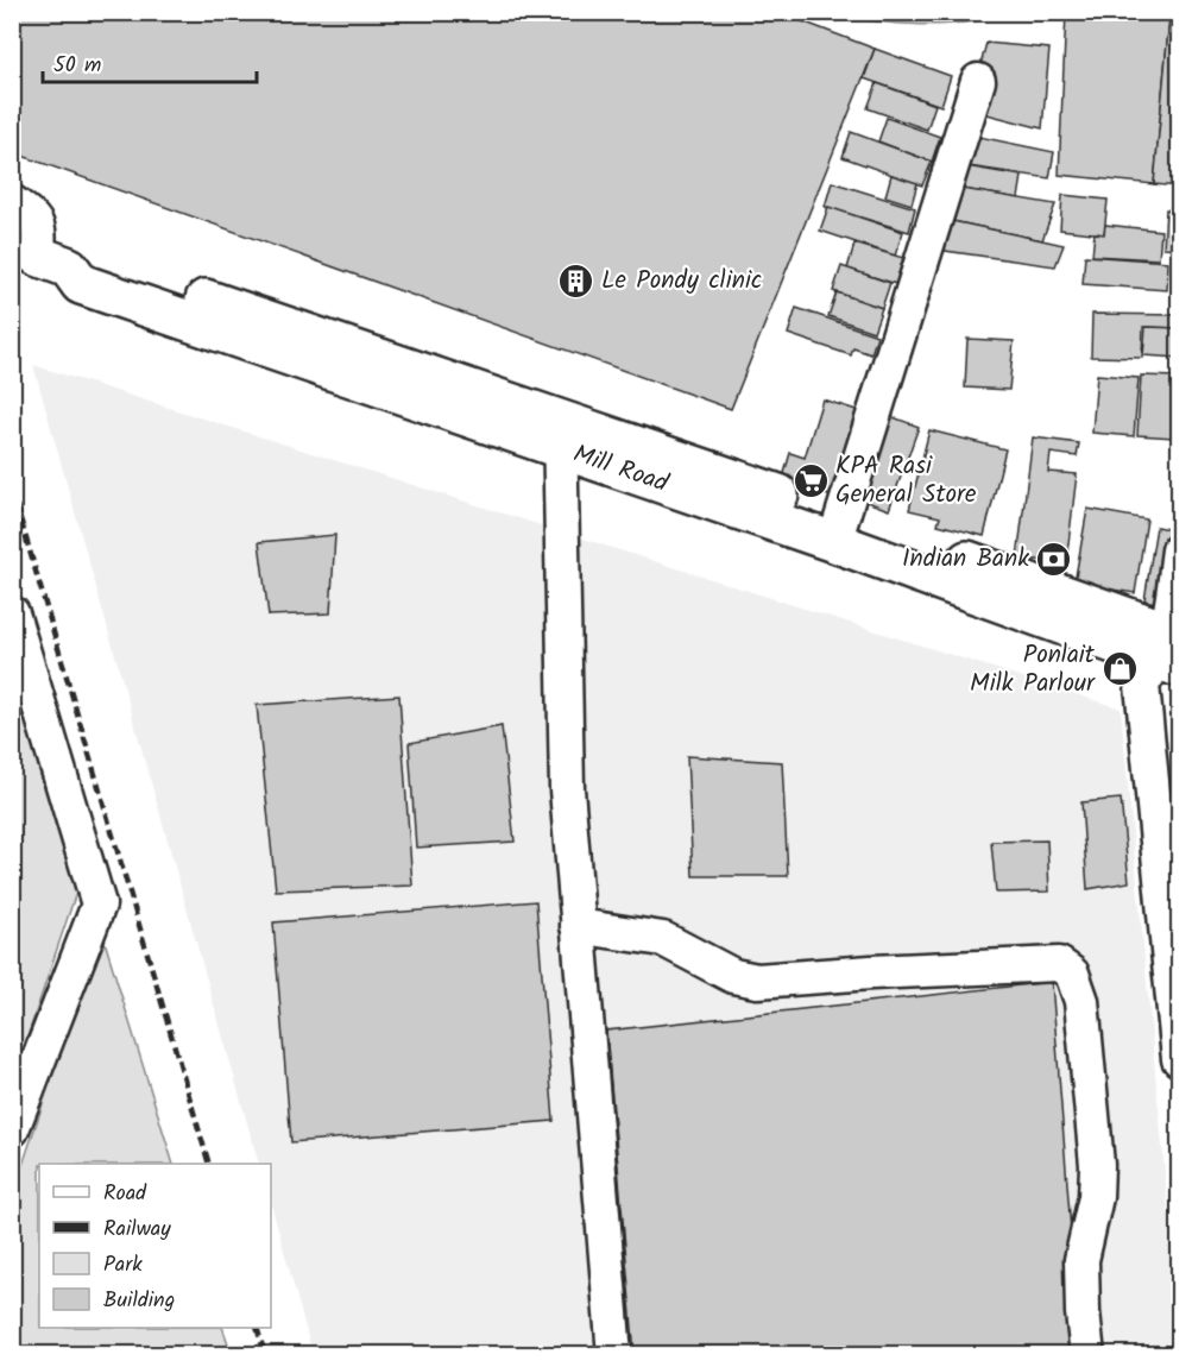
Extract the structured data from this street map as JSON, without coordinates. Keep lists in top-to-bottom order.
{
  "streets": {
    "main road": ["Mill Road"]
  },
  "places": {
    "building": ["Le Pondy clinic"],
    "supermarket": ["KPA Rasi General Store"],
    "bank": ["Indian Bank"],
    "shop": ["Ponlait Milk Parlour"]
  },
  "legend": [
    "Road",
    "Railway",
    "Park",
    "Building"
  ],
  "scale_bar": "50 m"
}
